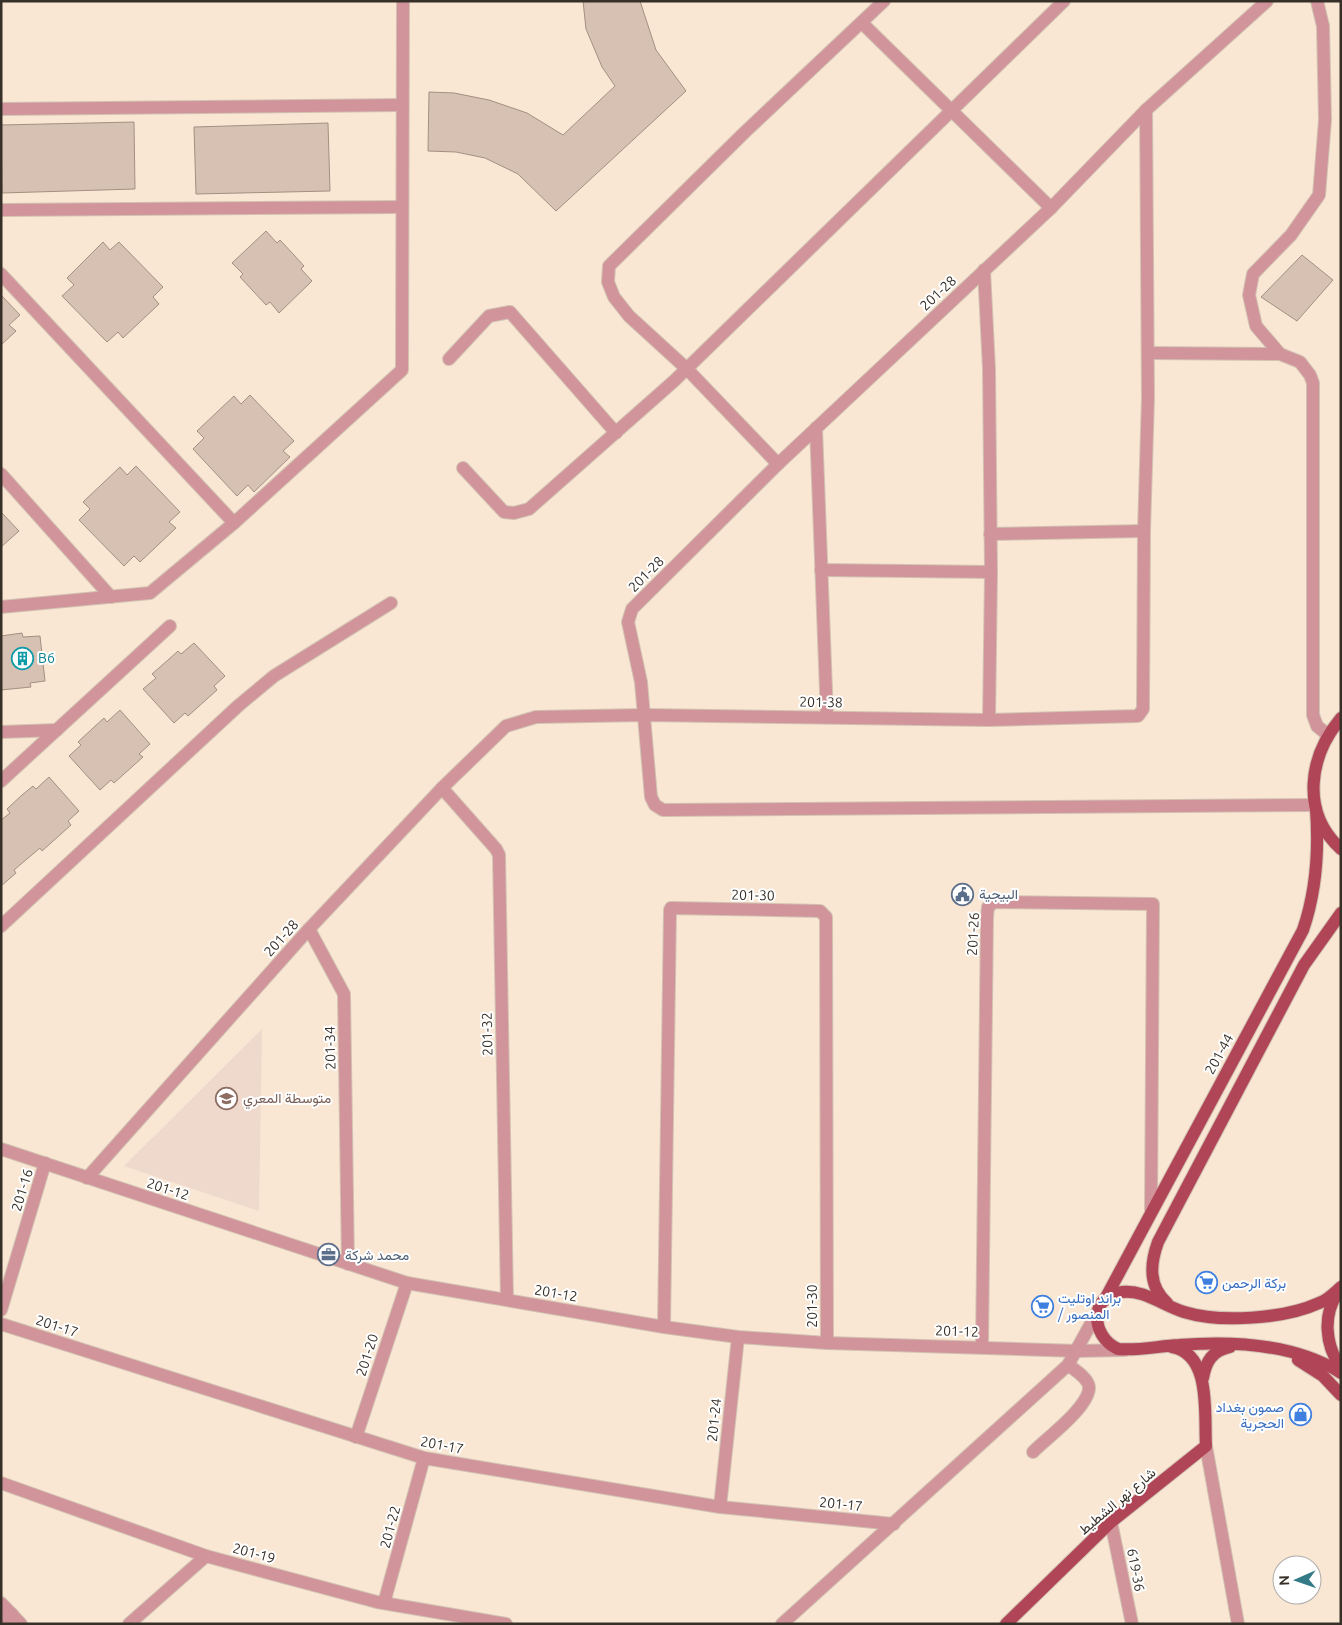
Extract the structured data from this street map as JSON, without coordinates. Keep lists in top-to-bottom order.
{
  "streets": {
    "main road": ["201-44", "201-12", "شارع نهر الشطيط"],
    "street": [
      "201-28",
      "201-38",
      "201-30",
      "201-26",
      "201-32",
      "201-34",
      "201-16",
      "201-17",
      "201-20",
      "201-24",
      "201-22",
      "201-19",
      "619-36"
    ]
  },
  "crossings": [
    ["201-28", "201-38"],
    ["201-28", "201-32"],
    ["201-28", "201-34"],
    ["201-28", "201-12"],
    ["201-30", "201-12"],
    ["201-26", "201-44"],
    ["201-26", "201-12"],
    ["201-32", "201-12"],
    ["201-34", "201-12"],
    ["201-44", "201-12"],
    ["201-12", "201-16"],
    ["201-12", "201-20"],
    ["201-12", "201-24"],
    ["201-17", "201-20"],
    ["201-17", "201-24"],
    ["201-17", "201-22"],
    ["شارع نهر الشطيط", "619-36"],
    ["201-22", "201-19"]
  ],
  "places": {
    "building": ["B6"],
    "public building": ["البيجية"],
    "school or university": ["متوسطة المعري"],
    "office": ["محمد شركة"],
    "supermarket": ["بركة الرحمن", "براند اوتليت / المنصور"],
    "shop": ["صمون بغداد الحجرية"]
  },
  "north": "left"
}
